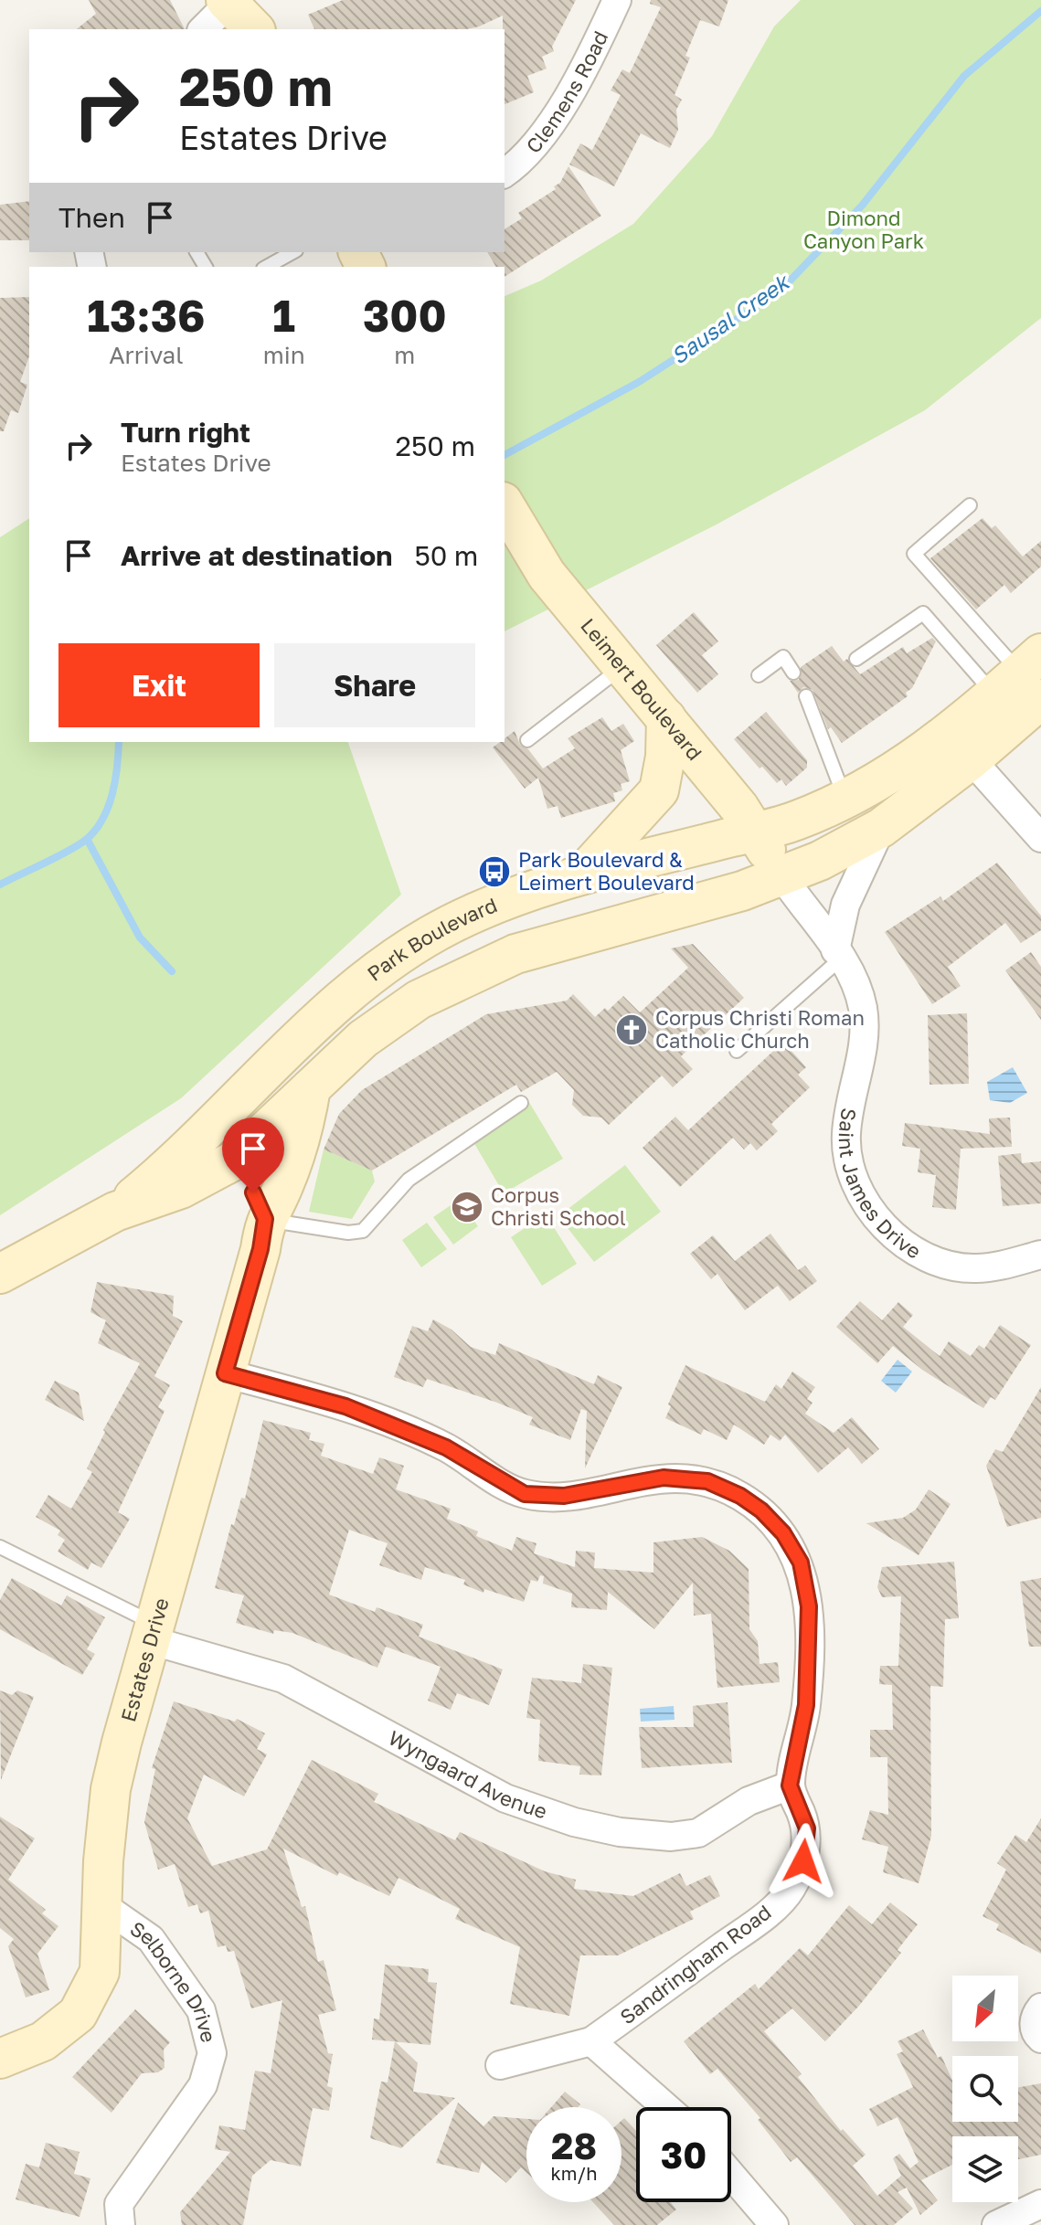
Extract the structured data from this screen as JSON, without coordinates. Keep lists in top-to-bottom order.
{
  "streets": {
    "main road": ["Leimert Boulevard", "Park Boulevard", "Estates Drive"],
    "street": [
      "Clemens Road",
      "Saint James Drive",
      "Wyngaard Avenue",
      "Sandringham Road",
      "Selborne Drive"
    ]
  },
  "crossings": [
    ["Leimert Boulevard", "Park Boulevard"],
    ["Leimert Boulevard", "Saint James Drive"],
    ["Park Boulevard", "Saint James Drive"],
    ["Park Boulevard", "Estates Drive"],
    ["Estates Drive", "Wyngaard Avenue"],
    ["Estates Drive", "Selborne Drive"],
    ["Wyngaard Avenue", "Sandringham Road"]
  ],
  "water": ["Sausal Creek"],
  "parks": ["Dimond Canyon Park"],
  "places": {
    "bus stop": ["Park Boulevard & Leimert Boulevard"],
    "church": ["Corpus Christi Roman Catholic Church"],
    "school or university": ["Corpus Christi School"]
  },
  "north": "bottom left",
  "page": {
    "turn": ["250 m", "Estates Drive"],
    "then": "Then",
    "eta": [
      "13:36",
      "Arrival",
      "1",
      "min",
      "300",
      "m"
    ],
    "list": [
      {
        "name": "Turn right",
        "note": "Estates Drive",
        "value": "250 m"
      },
      {
        "name": "Arrive at destination",
        "value": "50 m"
      }
    ],
    "buttons": ["Exit", "Share"],
    "speed": "28 km/h",
    "limit": "30"
  }
}
